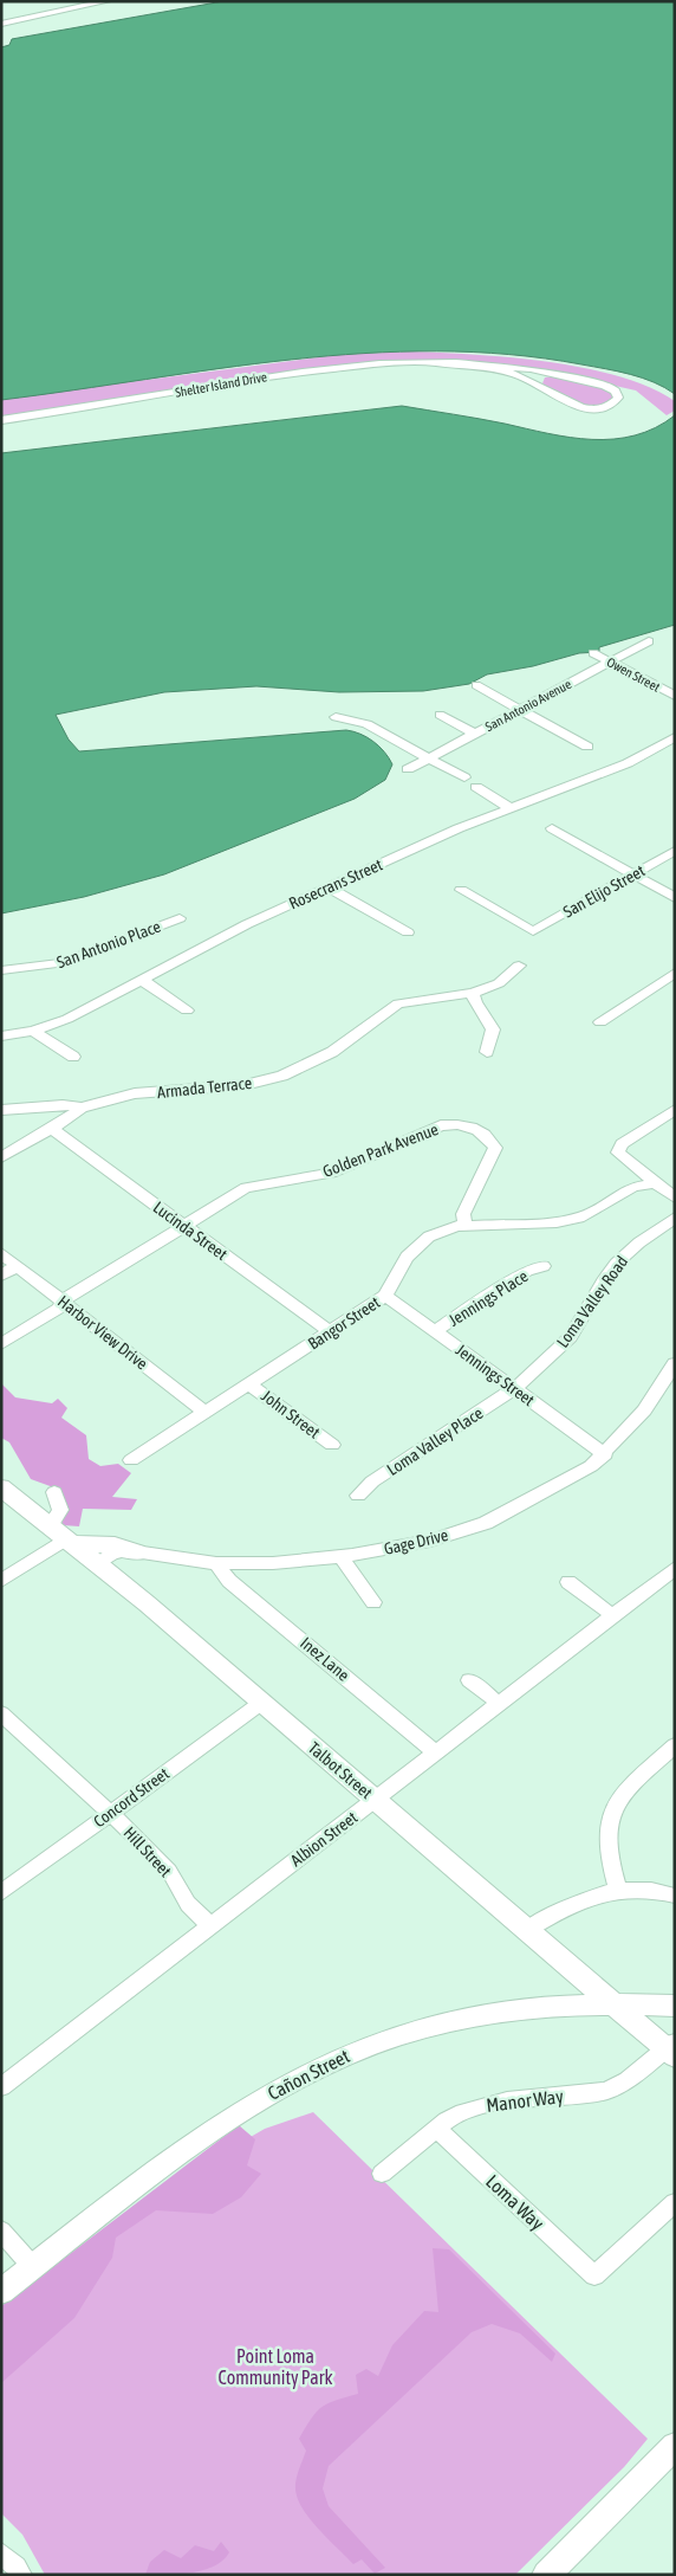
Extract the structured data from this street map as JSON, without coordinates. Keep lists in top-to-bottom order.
{
  "streets": {
    "main road": ["Talbot Street", "Cañon Street"],
    "street": [
      "Shelter Island Drive",
      "Owen Street",
      "San Antonio Avenue",
      "Rosecrans Street",
      "San Elijo Street",
      "San Antonio Place",
      "Armada Terrace",
      "Golden Park Avenue",
      "Lucinda Street",
      "Jennings Place",
      "Loma Valley Road",
      "Bangor Street",
      "Harbor View Drive",
      "Jennings Street",
      "John Street",
      "Loma Valley Place",
      "Gage Drive",
      "Inez Lane",
      "Concord Street",
      "Albion Street",
      "Hill Street",
      "Manor Way",
      "Loma Way"
    ]
  },
  "crossings": [
    ["Owen Street", "San Antonio Avenue"],
    ["Golden Park Avenue", "Lucinda Street"],
    ["Golden Park Avenue", "Bangor Street"],
    ["Golden Park Avenue", "Harbor View Drive"],
    ["Lucinda Street", "Bangor Street"],
    ["Jennings Place", "Jennings Street"],
    ["Loma Valley Road", "Jennings Street"],
    ["Loma Valley Road", "Loma Valley Place"],
    ["Bangor Street", "Harbor View Drive"],
    ["Bangor Street", "Jennings Street"],
    ["Bangor Street", "John Street"],
    ["Jennings Street", "Loma Valley Place"],
    ["Jennings Street", "Gage Drive"],
    ["Gage Drive", "Inez Lane"],
    ["Gage Drive", "Talbot Street"],
    ["Inez Lane", "Albion Street"],
    ["Talbot Street", "Concord Street"],
    ["Talbot Street", "Albion Street"],
    ["Talbot Street", "Cañon Street"],
    ["Talbot Street", "Manor Way"],
    ["Concord Street", "Hill Street"],
    ["Albion Street", "Hill Street"],
    ["Manor Way", "Loma Way"]
  ],
  "parks": ["Point Loma Community Park"]
}
